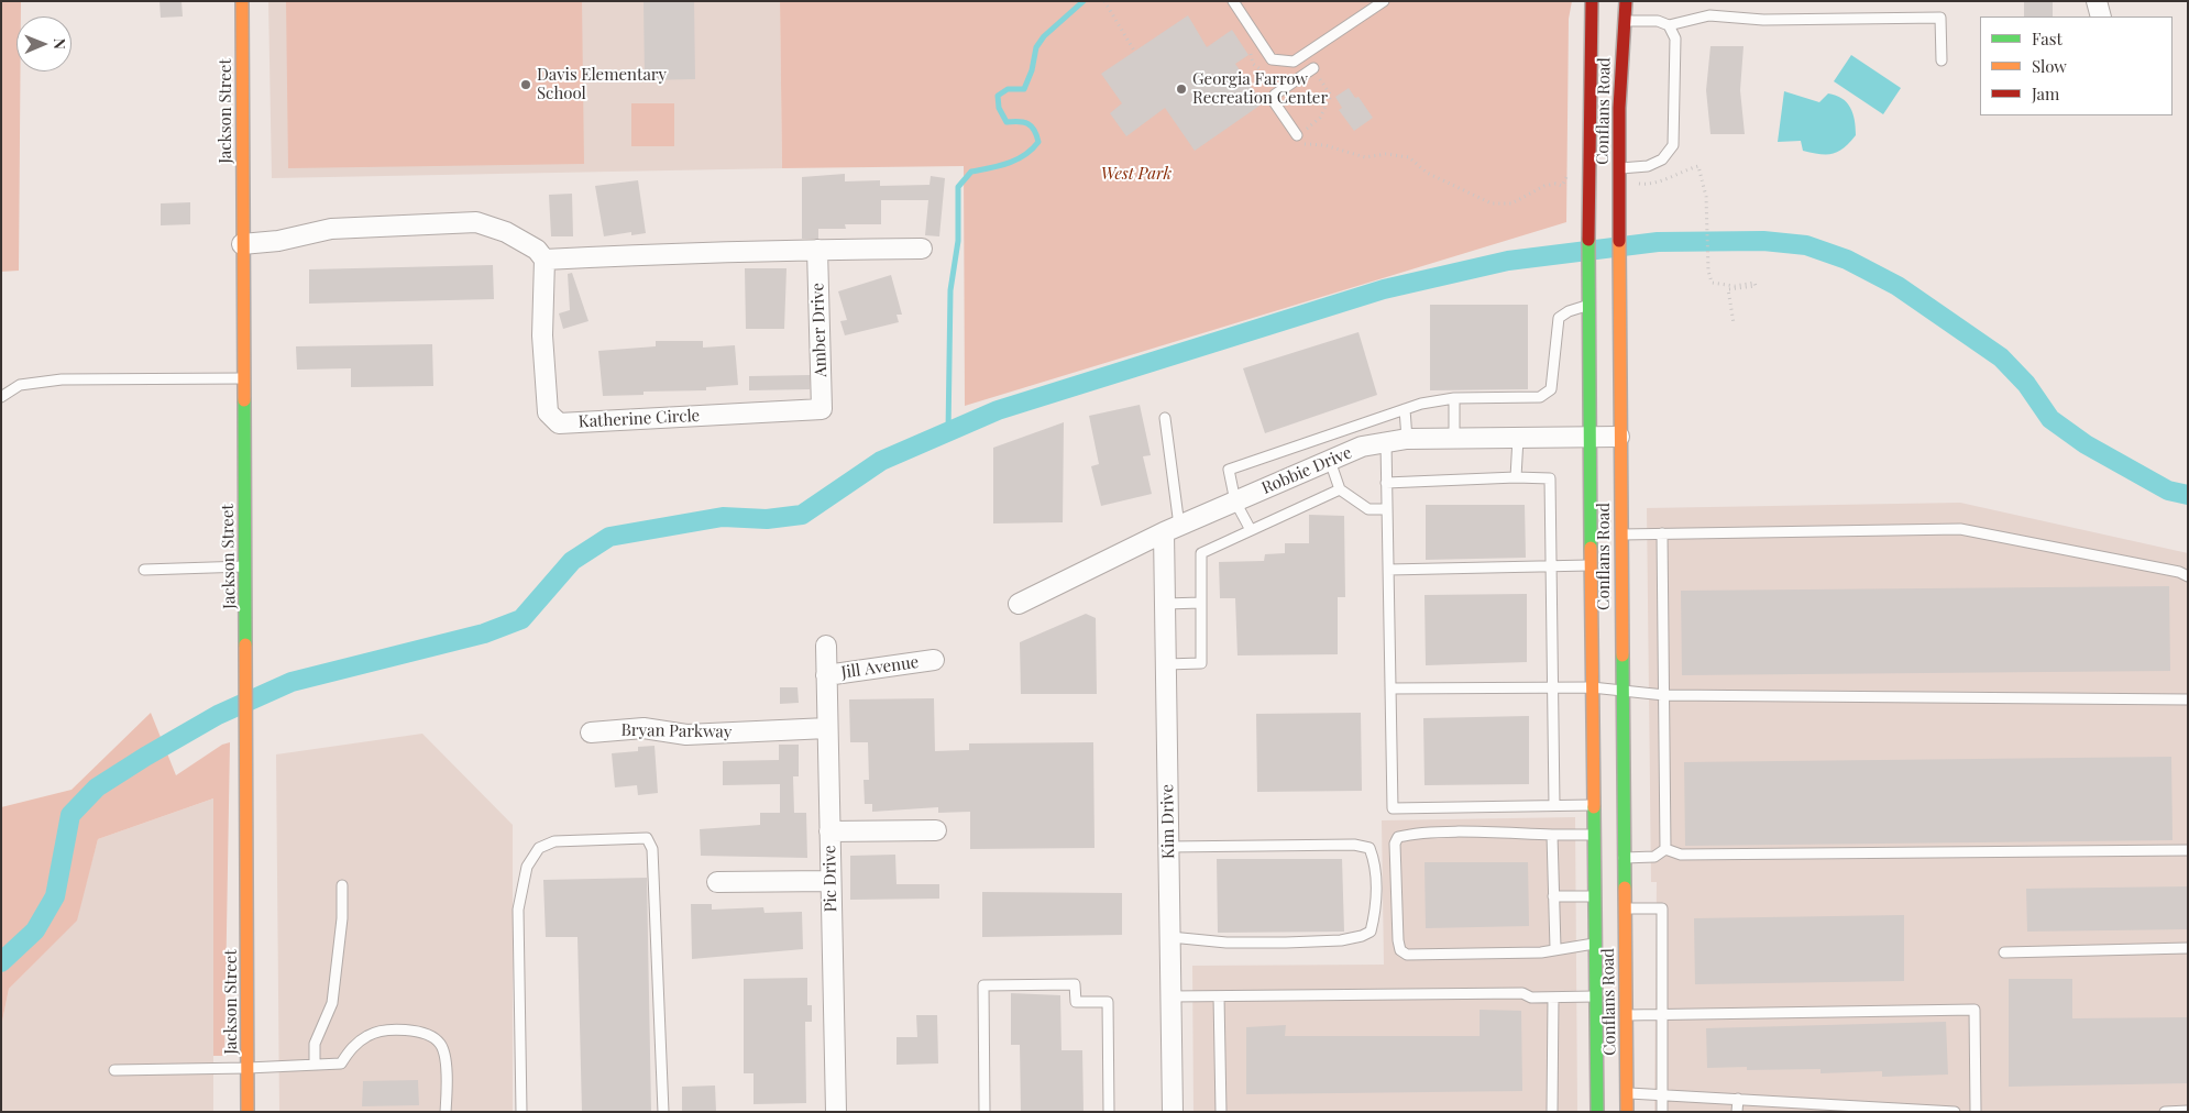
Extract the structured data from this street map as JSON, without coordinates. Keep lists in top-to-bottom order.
{
  "streets": {
    "main road": ["Jackson Street", "Conflans Road"],
    "street": [
      "Amber Drive",
      "Katherine Circle",
      "Robbie Drive",
      "Jill Avenue",
      "Bryan Parkway",
      "Kim Drive",
      "Pic Drive"
    ]
  },
  "crossings": [
    ["Conflans Road", "Robbie Drive"],
    ["Amber Drive", "Katherine Circle"],
    ["Robbie Drive", "Kim Drive"],
    ["Jill Avenue", "Pic Drive"],
    ["Bryan Parkway", "Pic Drive"]
  ],
  "parks": ["West Park"],
  "places": ["Davis Elementary School", "Georgia Farrow Recreation Center"],
  "legend": ["Fast", "Slow", "Jam"],
  "north": "right"
}
